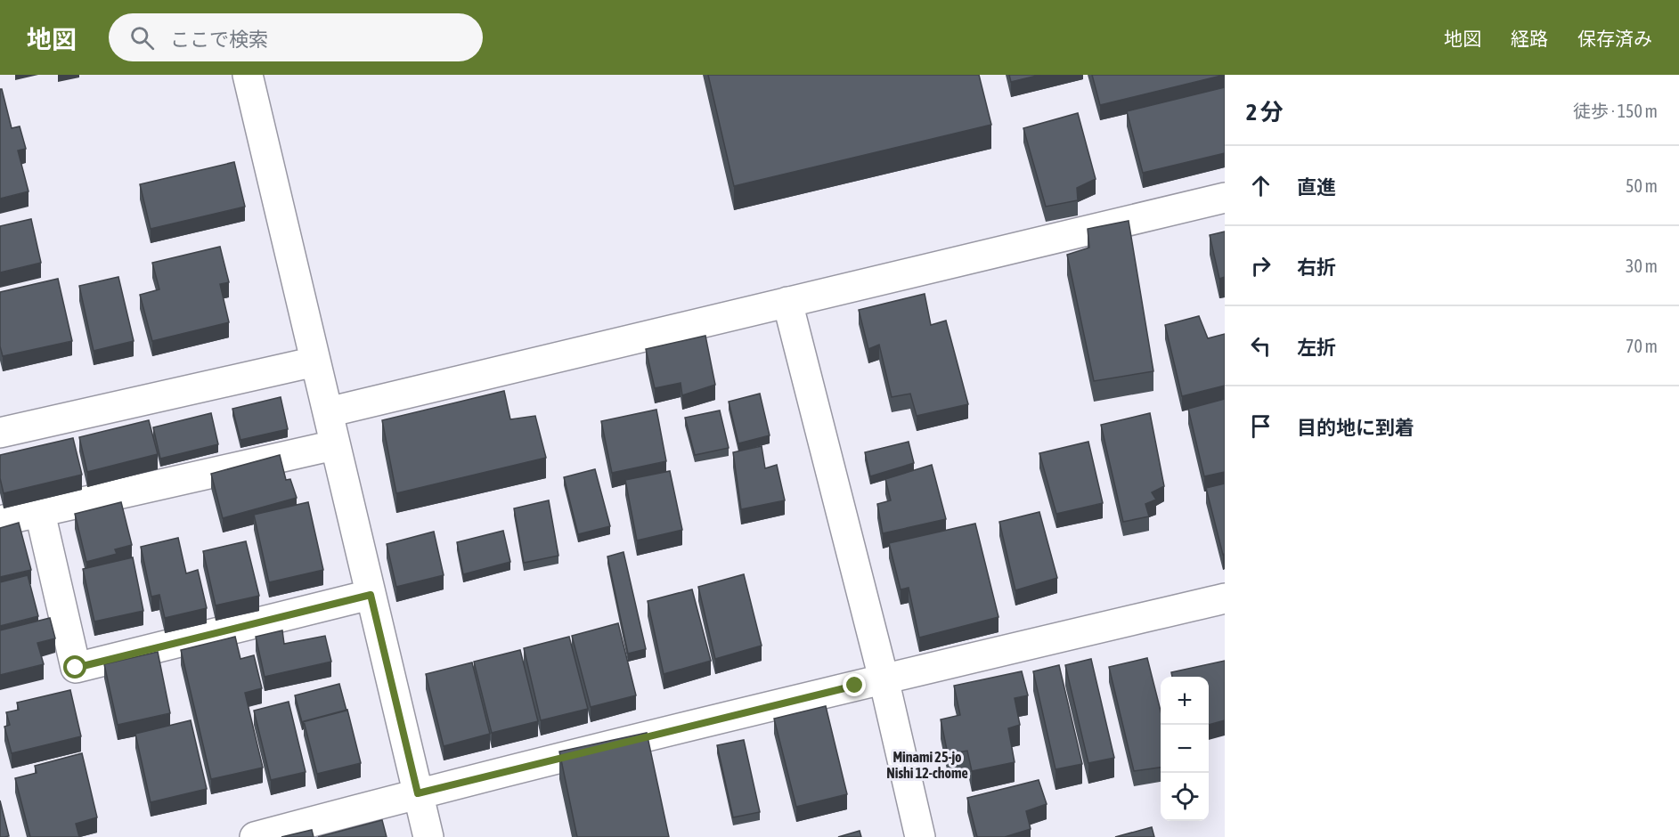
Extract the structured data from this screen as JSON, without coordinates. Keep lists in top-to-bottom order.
{
  "districts": ["Minami 25-jo Nishi 12-chome"],
  "page": {
    "header": "地図",
    "search": "ここで検索",
    "nav": ["地図", "経路", "保存済み"],
    "heading": ["2 分", "徒歩 · 150 m"],
    "list": [
      ["直進", "50 m"],
      ["右折", "30 m"],
      ["左折", "70 m"],
      "目的地に到着"
    ],
    "map_buttons": ["+", "−"]
  }
}
